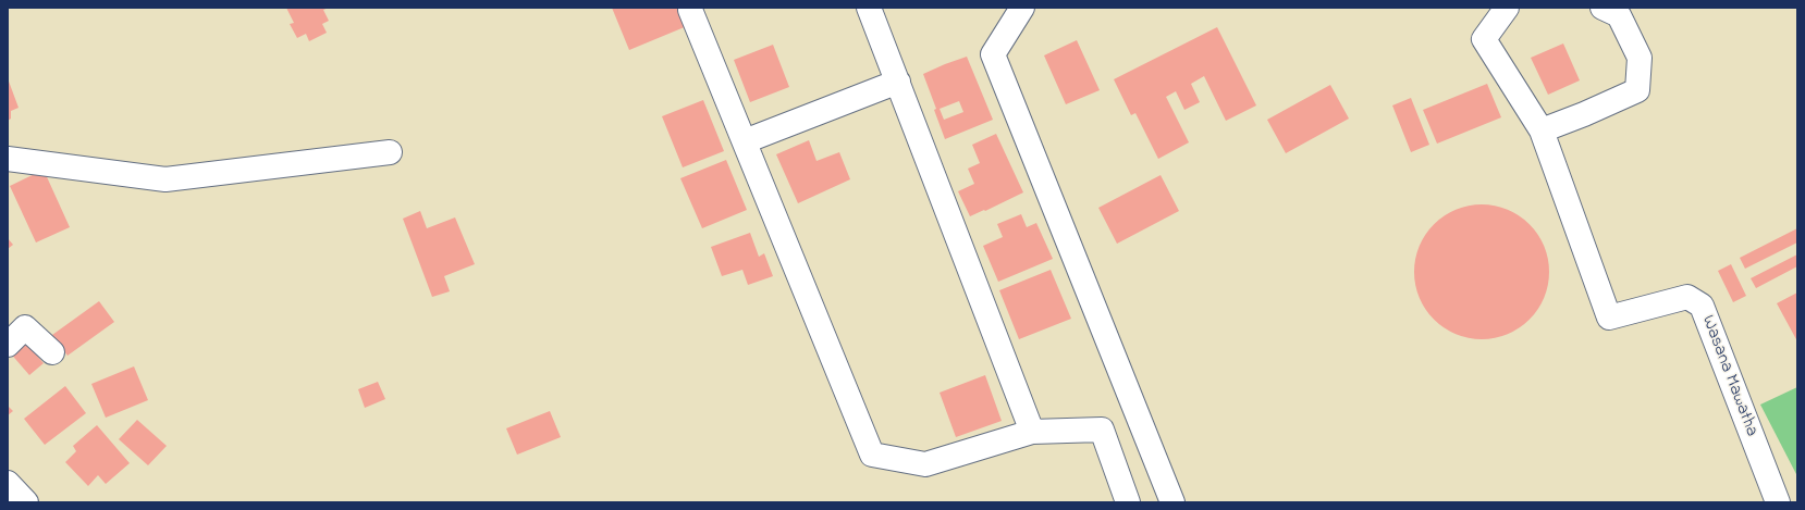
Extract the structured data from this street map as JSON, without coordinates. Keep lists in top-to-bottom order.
{
  "streets": {
    "street": ["Wasana Mawatha"]
  }
}
